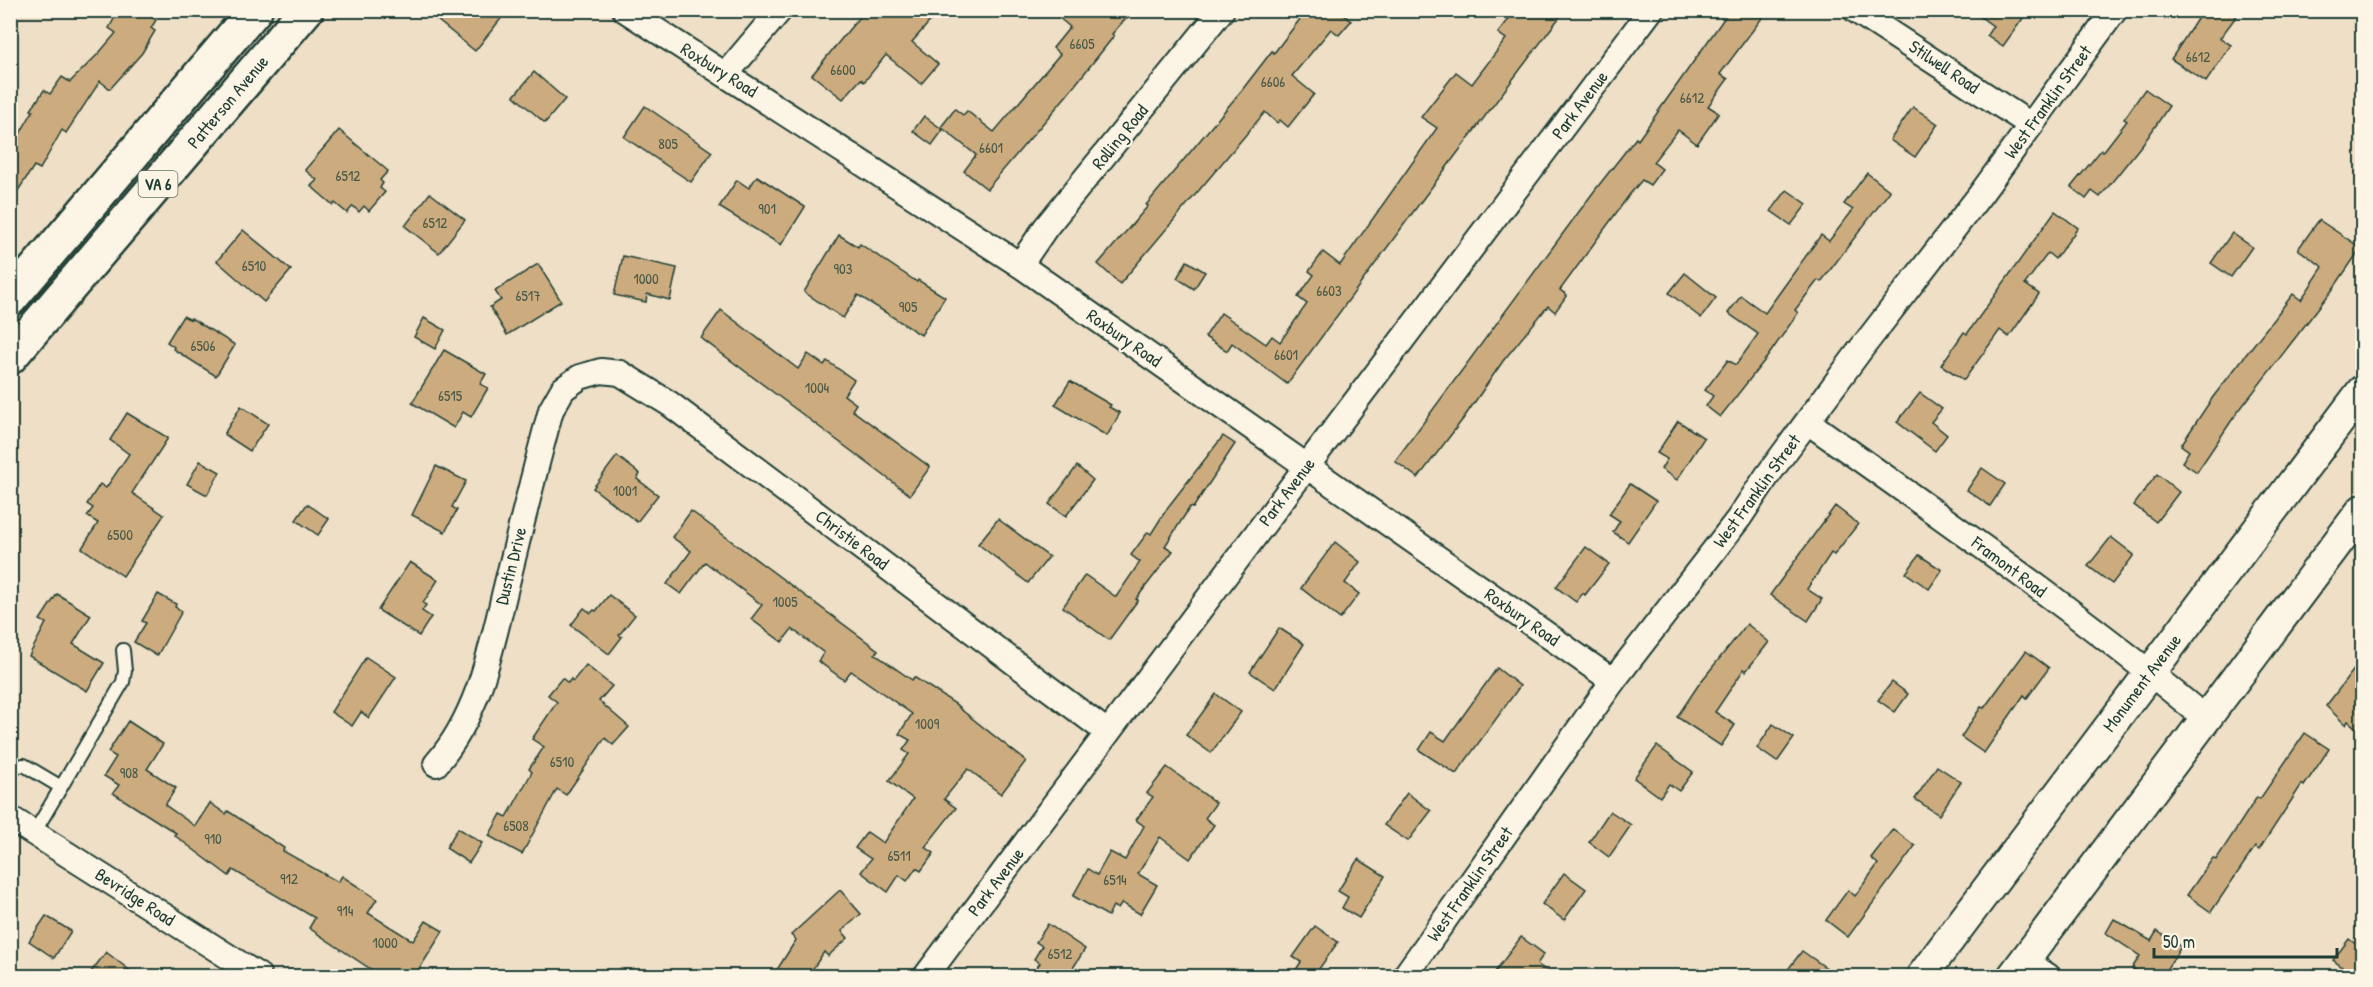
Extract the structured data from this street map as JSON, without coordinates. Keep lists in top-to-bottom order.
{
  "streets": {
    "main road": ["Patterson Avenue", "VA 6"],
    "street": [
      "Stilwell Road",
      "Roxbury Road",
      "West Franklin Street",
      "Park Avenue",
      "Rolling Road",
      "Christie Road",
      "Dustin Drive",
      "Framont Road",
      "Monument Avenue",
      "Bevridge Road"
    ]
  },
  "crossings": [
    ["Stilwell Road", "West Franklin Street"],
    ["Roxbury Road", "West Franklin Street"],
    ["Roxbury Road", "Park Avenue"],
    ["Roxbury Road", "Rolling Road"],
    ["West Franklin Street", "Framont Road"],
    ["Park Avenue", "Christie Road"],
    ["Christie Road", "Dustin Drive"],
    ["Framont Road", "Monument Avenue"]
  ],
  "house_numbers": [
    "6605",
    "6612",
    "6600",
    "6606",
    "6612",
    "805",
    "6601",
    "6512",
    "901",
    "6512",
    "6510",
    "903",
    "1000",
    "6603",
    "6517",
    "905",
    "6506",
    "6601",
    "1004",
    "6515",
    "1001",
    "6500",
    "1005",
    "1009",
    "6510",
    "908",
    "6508",
    "910",
    "6511",
    "912",
    "6514",
    "914",
    "1000",
    "6512"
  ],
  "scale_bar": "50 m"
}
